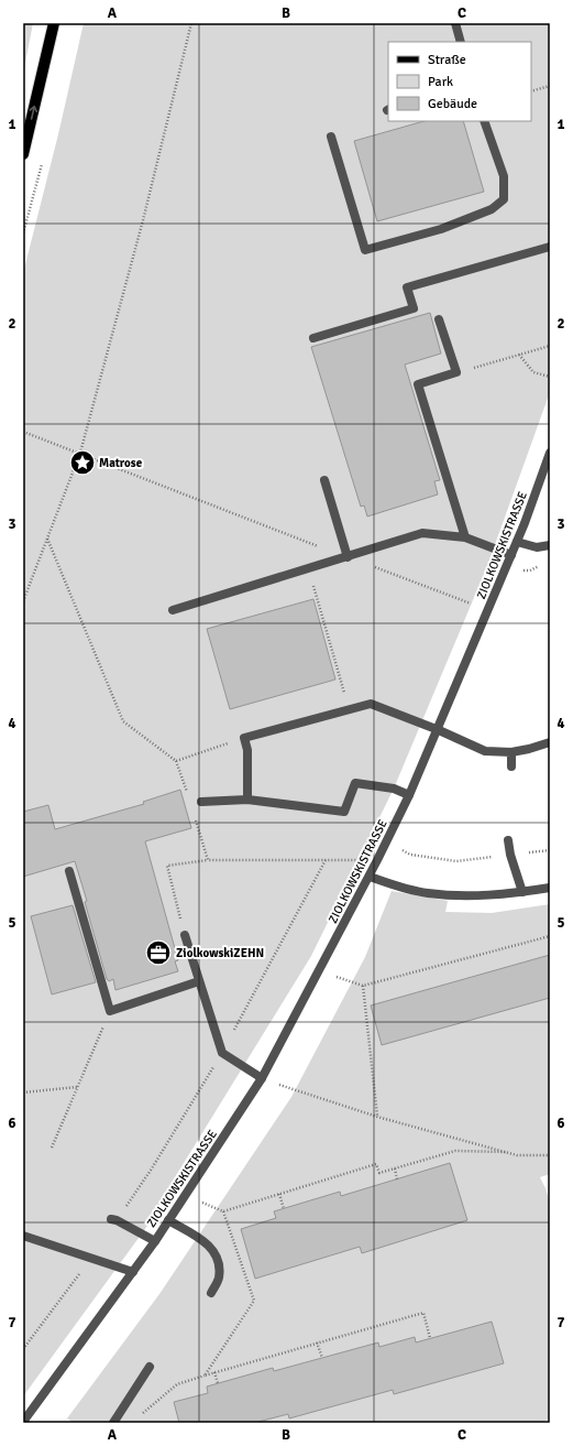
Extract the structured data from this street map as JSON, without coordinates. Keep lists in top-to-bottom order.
{
  "streets": {
    "street": ["ZIOLKOWSKISTRASSE"]
  },
  "places": {
    "place": ["Matrose"],
    "office": ["ZiolkowskiZEHN"]
  },
  "legend": ["Straße", "Park", "Gebäude"],
  "grid": {
    "columns": ["A", "B", "C"],
    "rows": [
      "1",
      "2",
      "3",
      "4",
      "5",
      "6",
      "7"
    ]
  }
}
